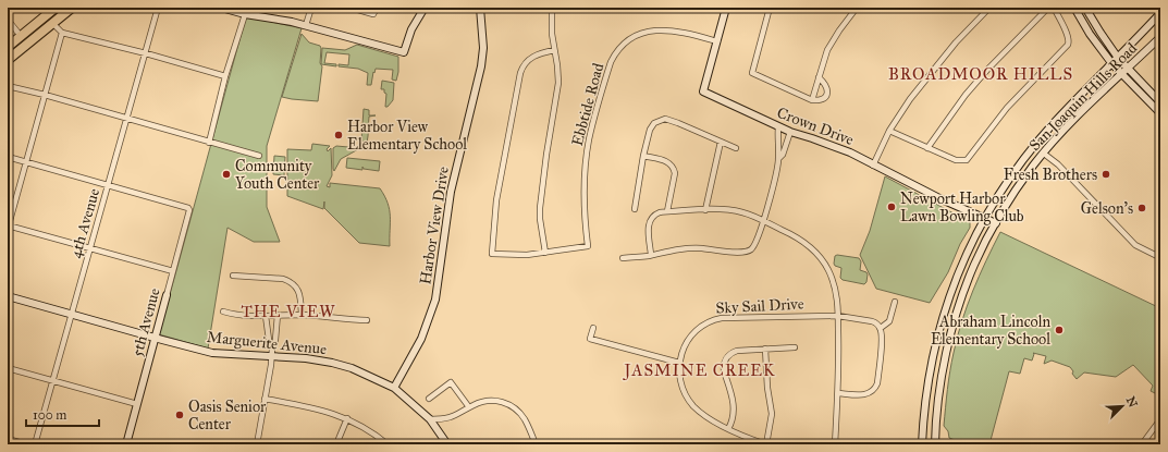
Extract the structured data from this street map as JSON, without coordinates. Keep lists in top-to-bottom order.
{
  "streets": {
    "street": [
      "San Joaquin Hills Road",
      "Ebbtide Road",
      "Crown Drive",
      "4th Avenue",
      "Harbor View Drive",
      "Sky Sail Drive",
      "5th Avenue",
      "Marguerite Avenue"
    ]
  },
  "crossings": [
    ["San Joaquin Hills Road", "Crown Drive"],
    ["Ebbtide Road", "Crown Drive"],
    ["4th Avenue", "5th Avenue"],
    ["4th Avenue", "Marguerite Avenue"],
    ["Harbor View Drive", "Marguerite Avenue"],
    ["5th Avenue", "Marguerite Avenue"]
  ],
  "districts": ["BROADMOOR HILLS", "THE VIEW", "JASMINE CREEK"],
  "places": [
    "Harbor View Elementary School",
    "Community Youth Center",
    "Fresh Brothers",
    "Newport Harbor Lawn Bowling Club",
    "Gelson's",
    "Abraham Lincoln Elementary School",
    "Oasis Senior Center"
  ],
  "scale_bar": "100 m",
  "north": "top right"
}
